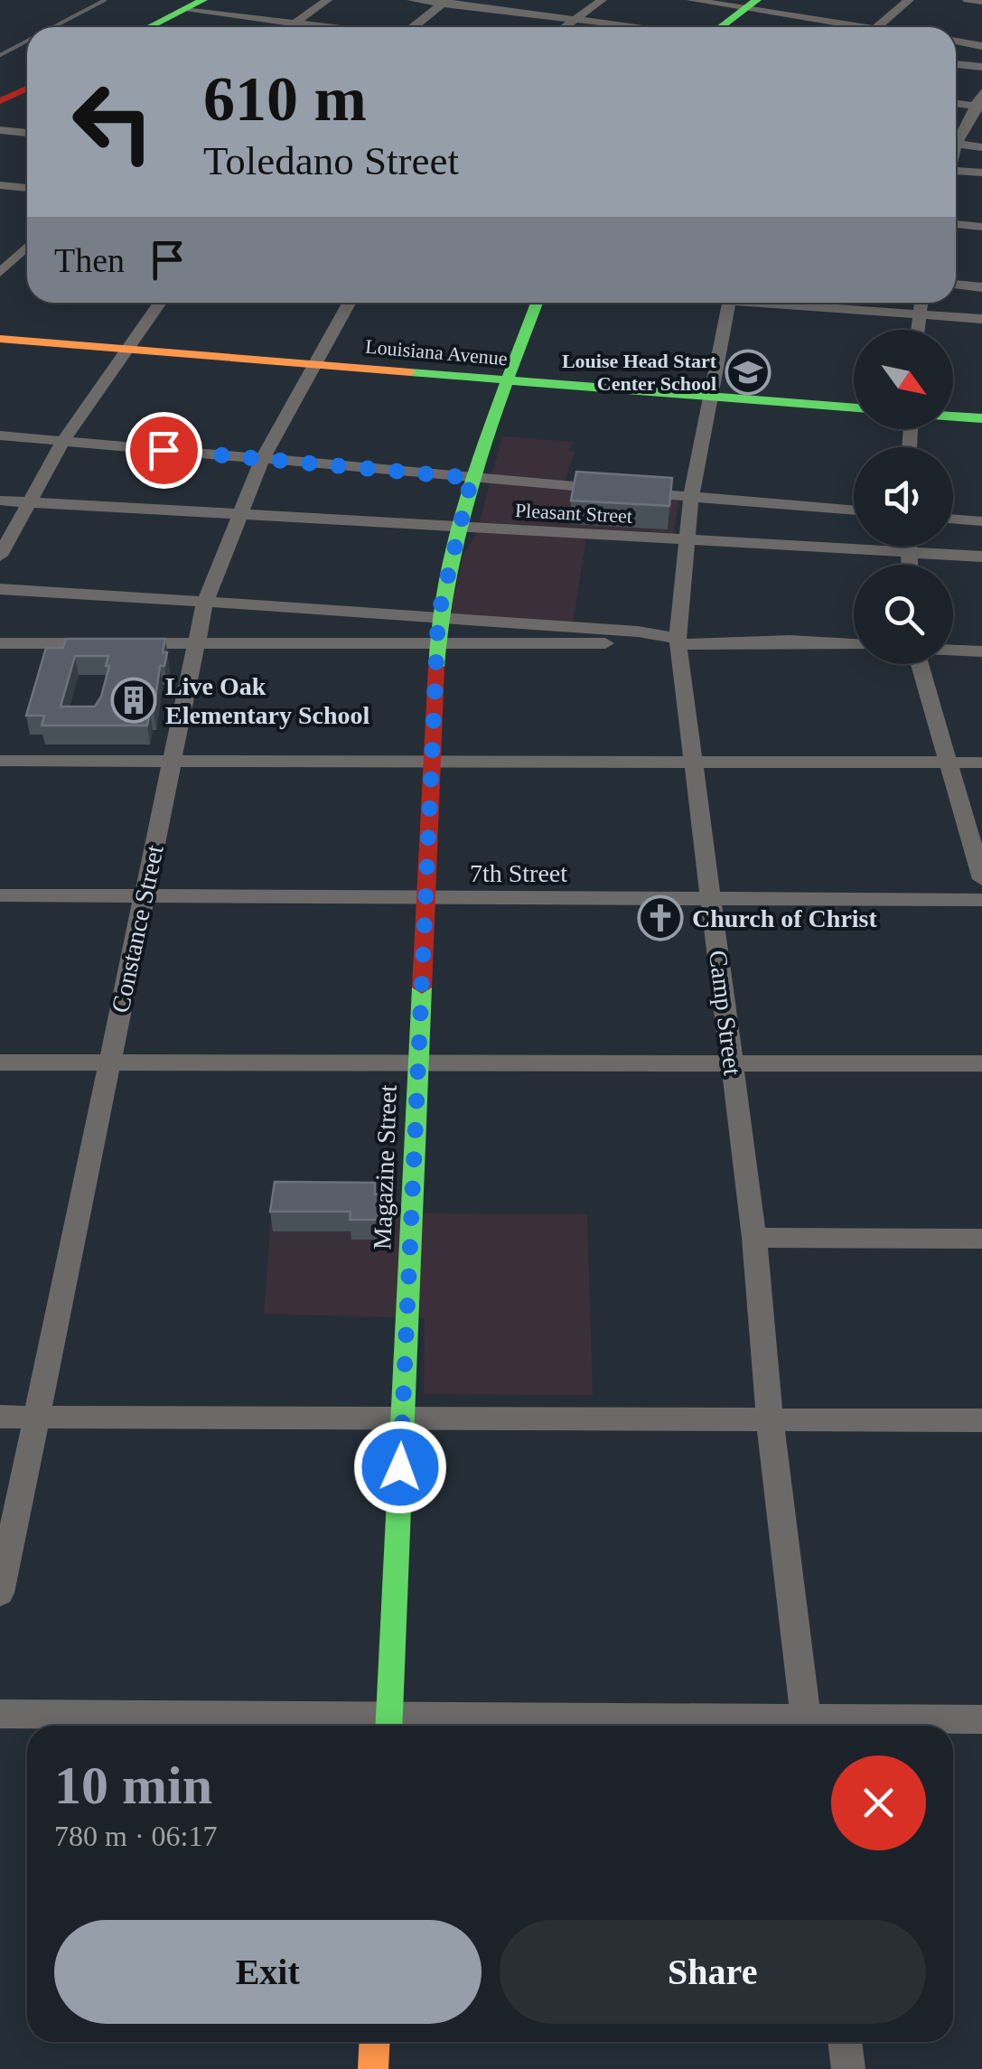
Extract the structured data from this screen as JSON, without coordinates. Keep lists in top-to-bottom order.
{
  "streets": {
    "street": [
      "Louisiana Avenue",
      "Pleasant Street",
      "7th Street",
      "Constance Street",
      "Camp Street",
      "Magazine Street"
    ]
  },
  "crossings": [
    ["Louisiana Avenue", "Constance Street"],
    ["Louisiana Avenue", "Camp Street"],
    ["Louisiana Avenue", "Magazine Street"],
    ["Pleasant Street", "Constance Street"],
    ["Pleasant Street", "Camp Street"],
    ["Pleasant Street", "Magazine Street"],
    ["7th Street", "Constance Street"],
    ["7th Street", "Camp Street"],
    ["7th Street", "Magazine Street"]
  ],
  "places": {
    "school or university": ["Louise Head Start Center School"],
    "building": ["Live Oak Elementary School"],
    "church": ["Church of Christ"]
  },
  "north": "bottom right",
  "page": {
    "turn": ["610 m", "Toledano Street"],
    "then": "Then",
    "heading": ["10 min", "780 m · 06:17"],
    "buttons": ["Exit", "Share"]
  }
}
